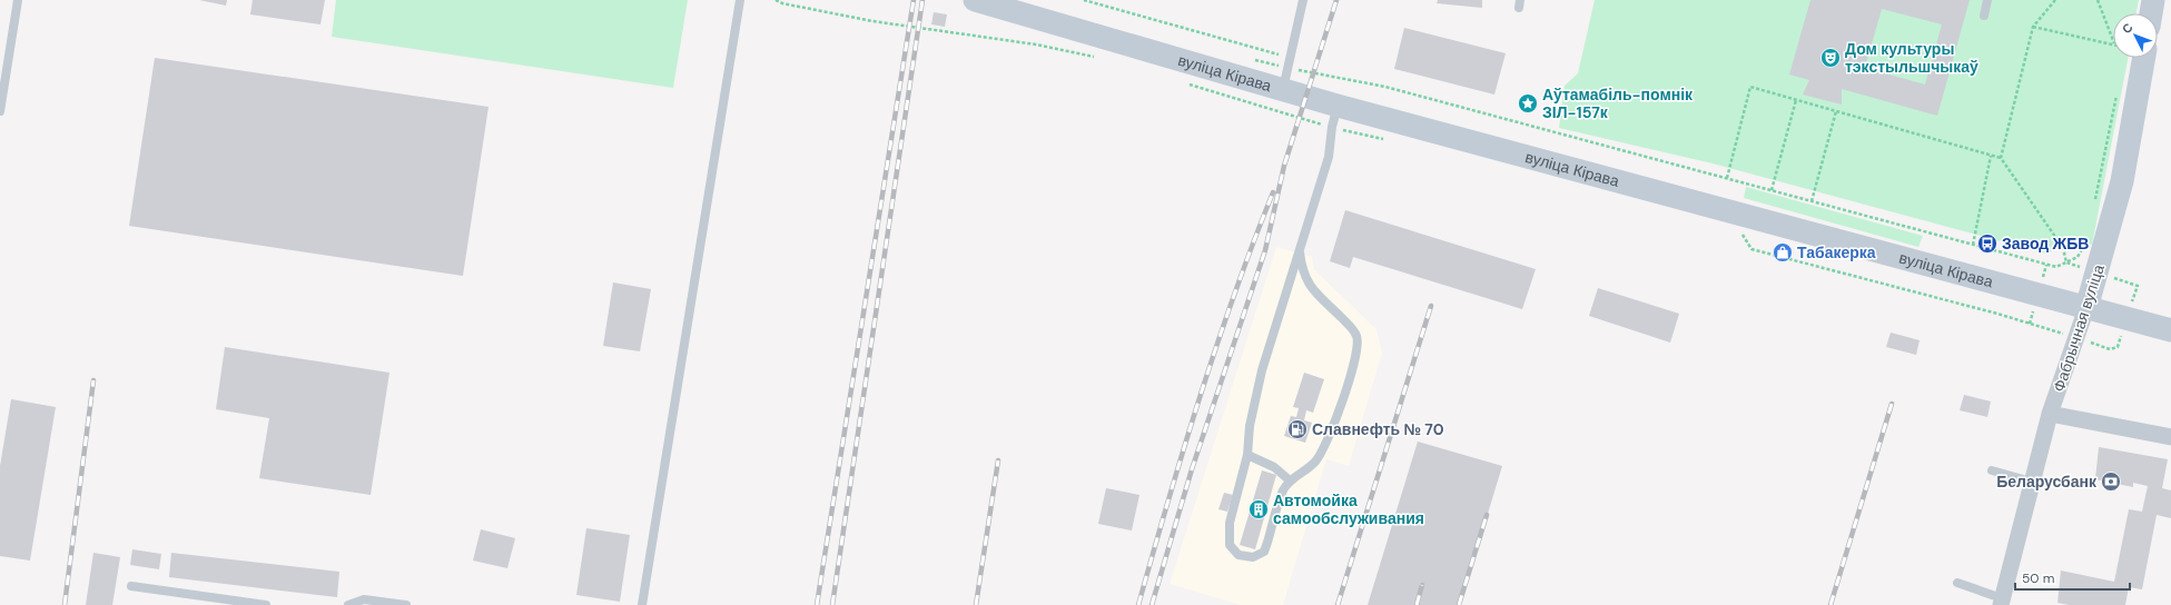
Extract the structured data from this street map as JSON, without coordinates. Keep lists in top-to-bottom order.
{
  "streets": {
    "main road": ["вуліца Кірава", "Фабрычная вуліца"]
  },
  "crossings": [
    ["вуліца Кірава", "Фабрычная вуліца"]
  ],
  "places": {
    "theatre": ["Дом культуры тэкстыльшчыкаў"],
    "place": ["Аўтамабіль-помнік ЗІЛ-157к"],
    "bus stop": ["Завод ЖБВ"],
    "shop": ["Табакерка"],
    "fuel station": ["Славнефть № 70"],
    "bank": ["Беларусбанк"],
    "building": ["Автомойка самообслуживания"]
  },
  "scale_bar": "50 m",
  "north": "top left"
}
